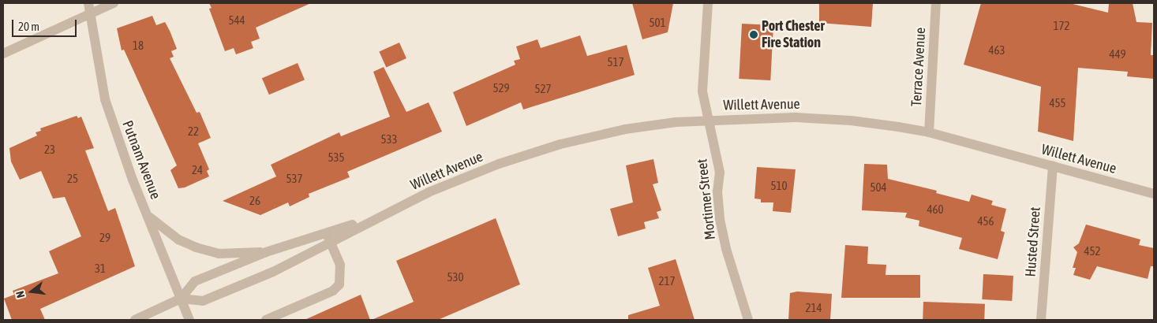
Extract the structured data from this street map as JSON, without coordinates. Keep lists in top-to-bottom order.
{
  "streets": {
    "street": [
      "Terrace Avenue",
      "Willett Avenue",
      "Putnam Avenue",
      "Mortimer Street",
      "Husted Street"
    ]
  },
  "crossings": [
    ["Terrace Avenue", "Willett Avenue"],
    ["Willett Avenue", "Putnam Avenue"],
    ["Willett Avenue", "Mortimer Street"],
    ["Willett Avenue", "Husted Street"]
  ],
  "places": ["Port Chester Fire Station"],
  "house_numbers": [
    "544",
    "501",
    "172",
    "18",
    "463",
    "449",
    "517",
    "529",
    "527",
    "455",
    "22",
    "533",
    "23",
    "535",
    "24",
    "25",
    "537",
    "510",
    "504",
    "26",
    "460",
    "456",
    "29",
    "452",
    "31",
    "530",
    "217",
    "214"
  ],
  "scale_bar": "20 m",
  "north": "left"
}
